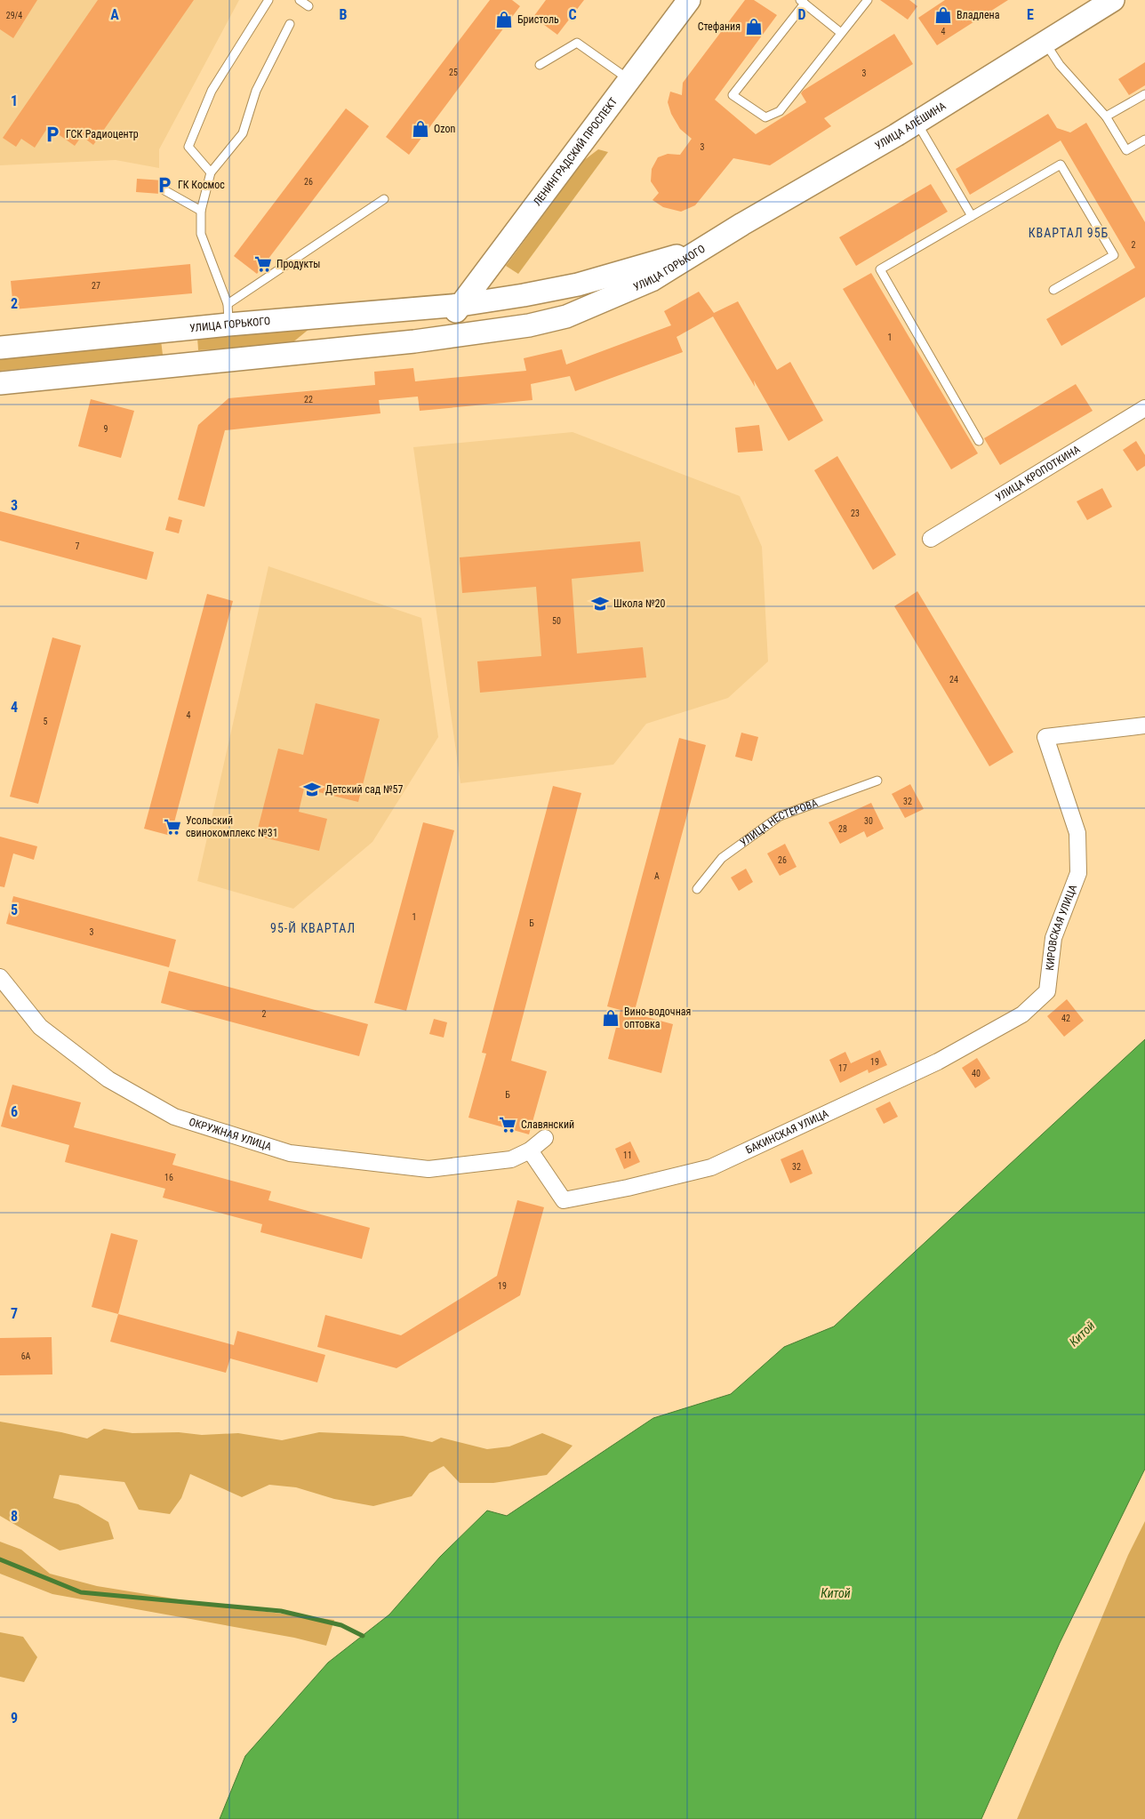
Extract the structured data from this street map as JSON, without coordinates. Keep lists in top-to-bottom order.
{
  "streets": {
    "main road": ["УЛИЦА АЛЁШИНА", "ЛЕНИНГРАДСКИЙ ПРОСПЕКТ", "УЛИЦА ГОРЬКОГО"],
    "street": [
      "УЛИЦА КРОПОТКИНА",
      "КИРОВСКАЯ УЛИЦА",
      "БАКИНСКАЯ УЛИЦА",
      "ОКРУЖНАЯ УЛИЦА"
    ],
    "lane": ["УЛИЦА НЕСТЕРОВА"]
  },
  "crossings": [
    ["УЛИЦА АЛЁШИНА", "УЛИЦА ГОРЬКОГО"],
    ["ЛЕНИНГРАДСКИЙ ПРОСПЕКТ", "УЛИЦА ГОРЬКОГО"],
    ["КИРОВСКАЯ УЛИЦА", "БАКИНСКАЯ УЛИЦА"],
    ["БАКИНСКАЯ УЛИЦА", "ОКРУЖНАЯ УЛИЦА"]
  ],
  "districts": ["КВАРТАЛ 95Б", "95-Й КВАРТАЛ"],
  "water": ["Китой"],
  "places": {
    "shop": [
      "Владлена",
      "Бристоль",
      "Стефания",
      "Ozon",
      "Вино-водочная оптовка"
    ],
    "parking": ["ГСК Радиоцентр", "ГК Космос"],
    "supermarket": ["Продукты", "Усольский свинокомплекс №31", "Славянский"],
    "school or university": ["Школа №20", "Детский сад №57"]
  },
  "house_numbers": [
    "29/4",
    "4",
    "25",
    "3",
    "3",
    "26",
    "2",
    "27",
    "1",
    "22",
    "9",
    "23",
    "7",
    "50",
    "24",
    "4",
    "5",
    "32",
    "30",
    "28",
    "26",
    "А",
    "1",
    "Б",
    "3",
    "2",
    "42",
    "19",
    "17",
    "40",
    "Б",
    "11",
    "32",
    "16",
    "19",
    "6А"
  ],
  "grid": {
    "columns": [
      "A",
      "B",
      "C",
      "D",
      "E"
    ],
    "rows": [
      "1",
      "2",
      "3",
      "4",
      "5",
      "6",
      "7",
      "8",
      "9"
    ]
  }
}
